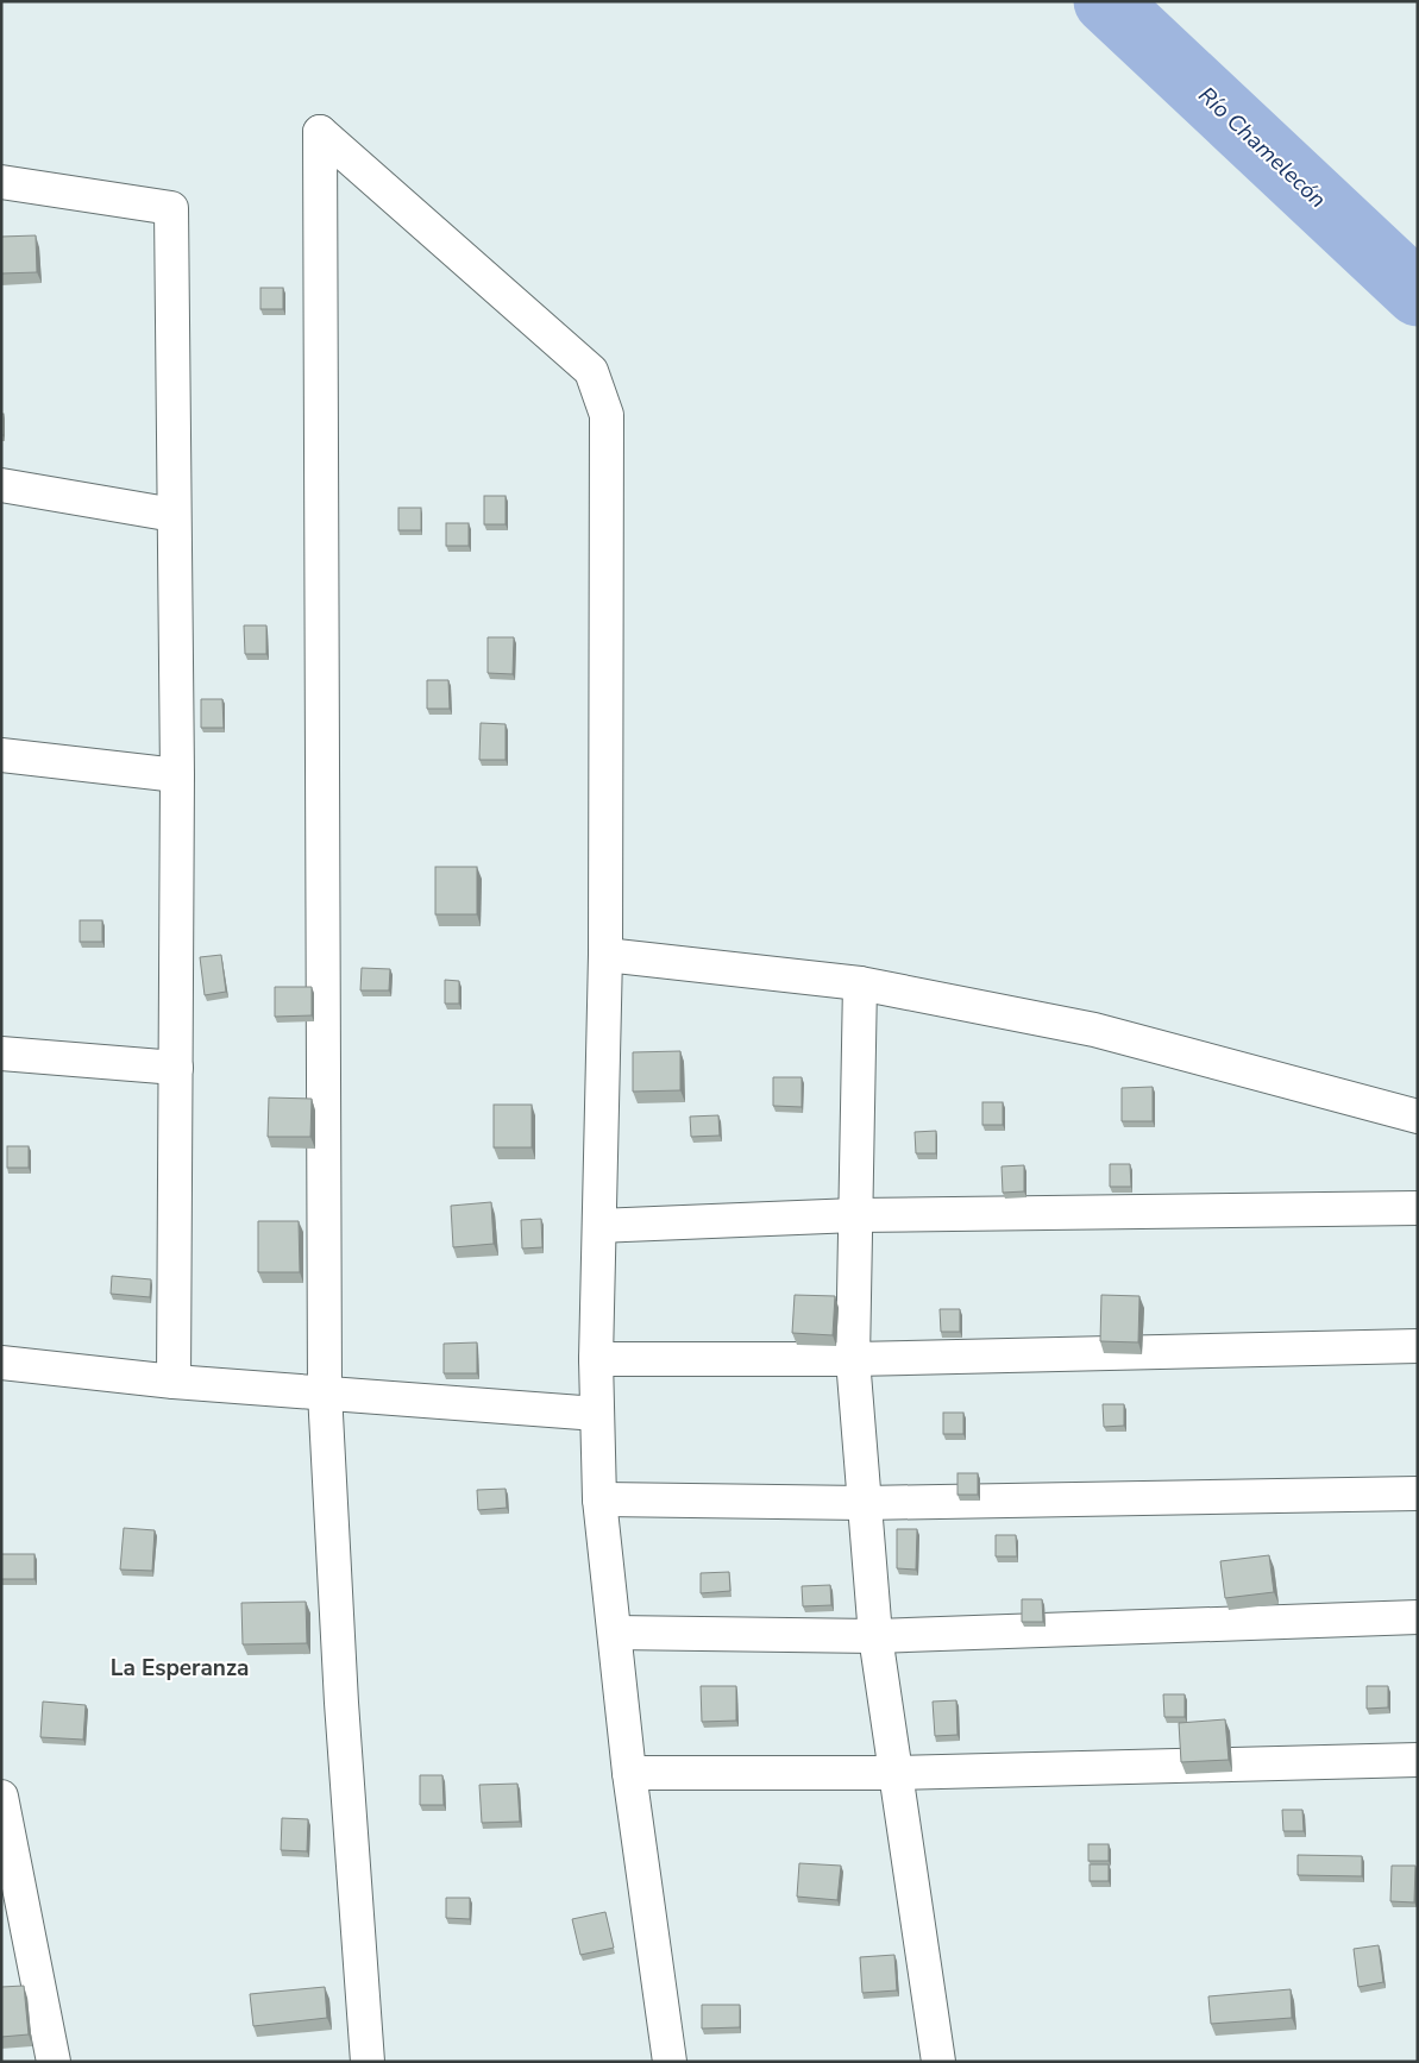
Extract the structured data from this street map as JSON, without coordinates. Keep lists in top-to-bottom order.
{
  "districts": ["La Esperanza"],
  "water": ["Río Chamelecón"]
}
